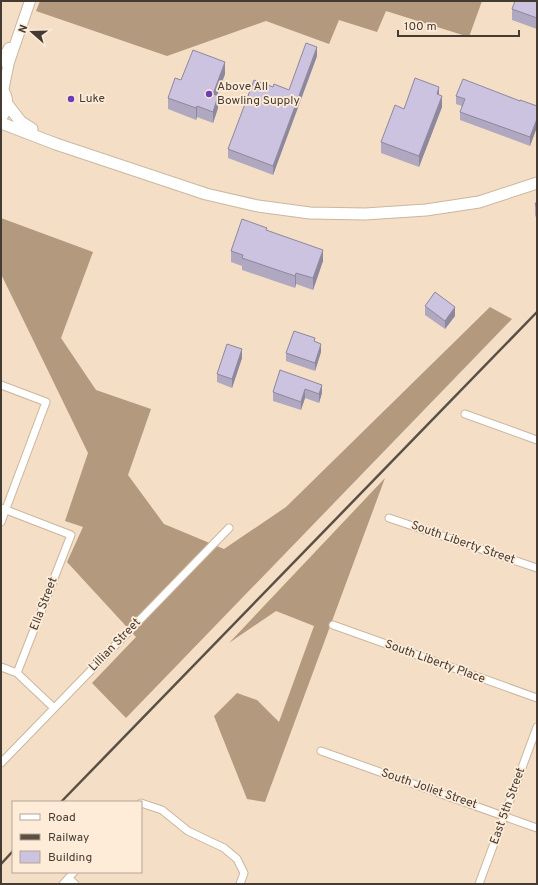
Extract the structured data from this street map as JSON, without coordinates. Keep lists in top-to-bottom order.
{
  "streets": {
    "street": [
      "South Liberty Street",
      "Ella Street",
      "Lillian Street",
      "South Liberty Place",
      "South Joliet Street",
      "East 5th Street"
    ]
  },
  "crossings": [
    ["South Joliet Street", "East 5th Street"]
  ],
  "places": ["Above All Bowling Supply", "Luke"],
  "legend": ["Road", "Railway", "Building"],
  "scale_bar": "100 m",
  "north": "left"
}
